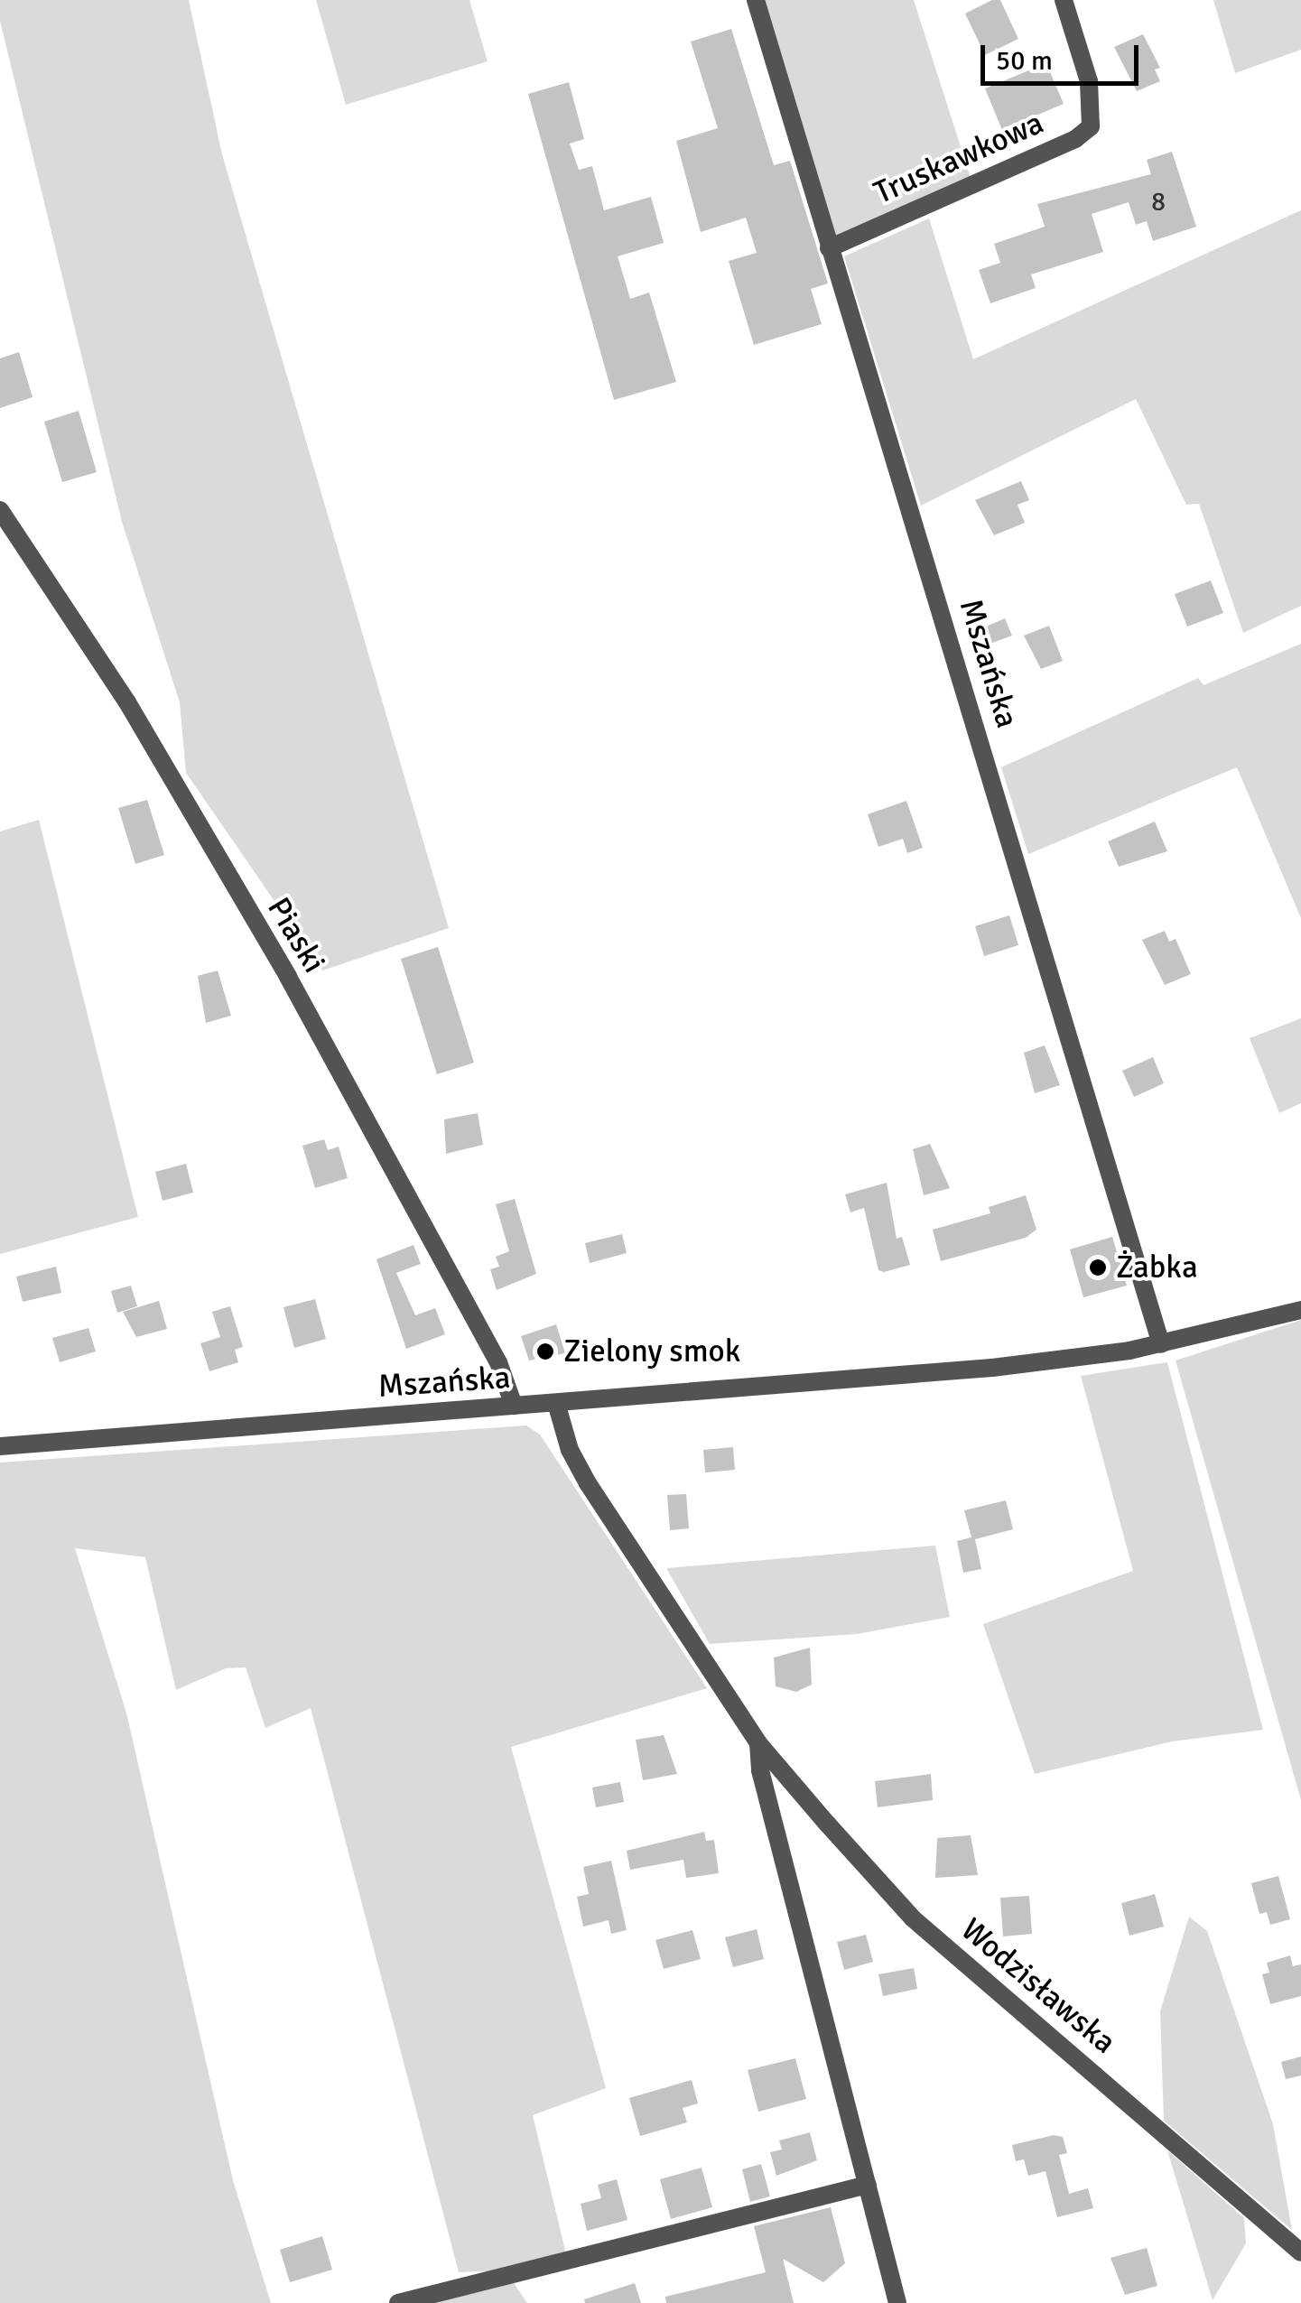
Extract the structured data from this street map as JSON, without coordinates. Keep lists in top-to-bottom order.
{
  "streets": {
    "street": [
      "Truskawkowa",
      "Mszańska",
      "Piaski",
      "Wodzisławska"
    ]
  },
  "crossings": [
    ["Truskawkowa", "Mszańska"],
    ["Mszańska", "Piaski"],
    ["Mszańska", "Wodzisławska"]
  ],
  "places": ["Żabka", "Zielony smok"],
  "house_numbers": ["8"],
  "scale_bar": "50 m"
}
